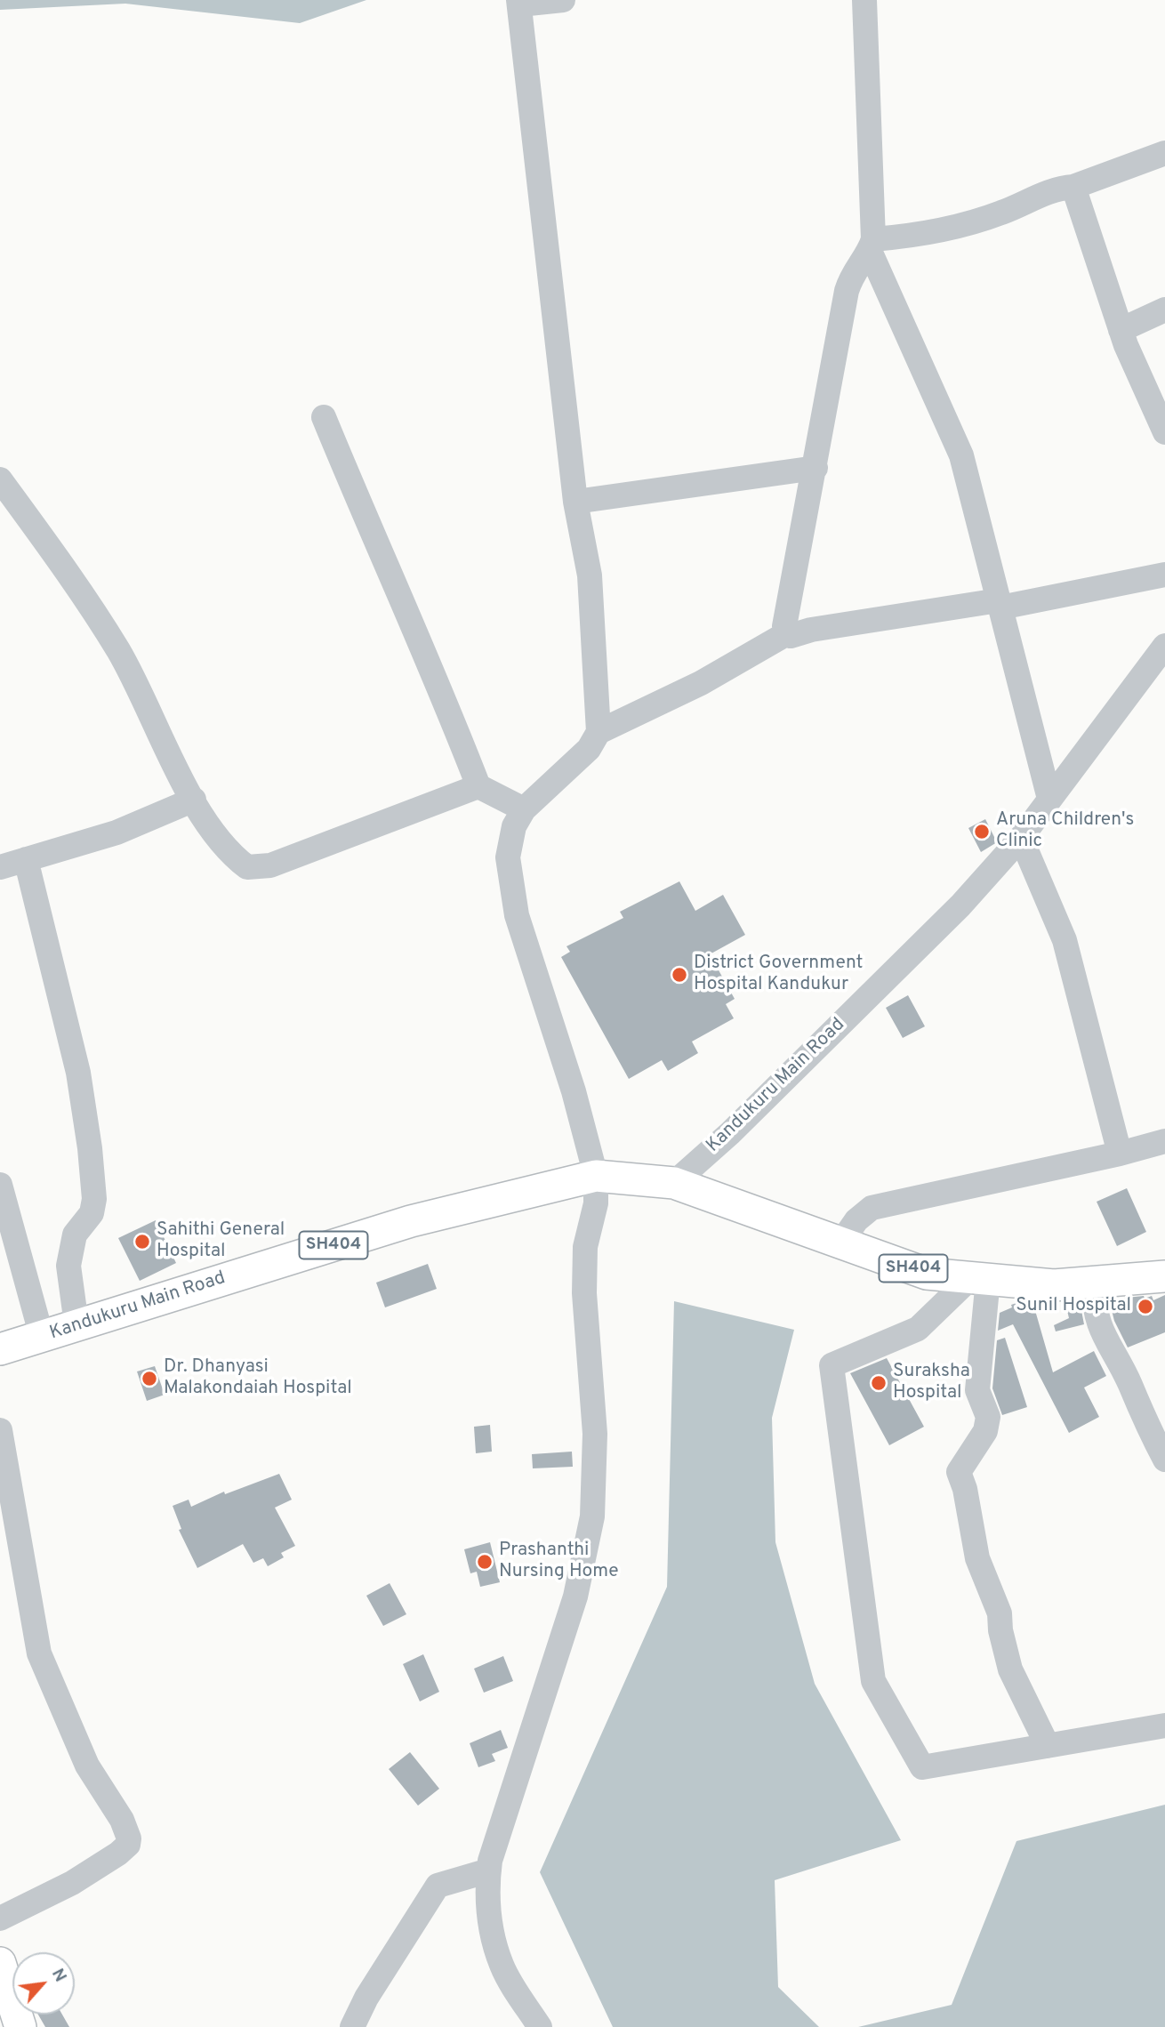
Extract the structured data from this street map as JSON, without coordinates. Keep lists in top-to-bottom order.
{
  "streets": {
    "main road": ["Kandukuru Main Road", "SH404"]
  },
  "places": [
    "Aruna Children's Clinic",
    "District Government Hospital Kandukur",
    "Sahithi General Hospital",
    "Sunil Hospital",
    "Dr. Dhanyasi Malakondaiah Hospital",
    "Suraksha Hospital",
    "Prashanthi Nursing Home"
  ],
  "north": "top right"
}
